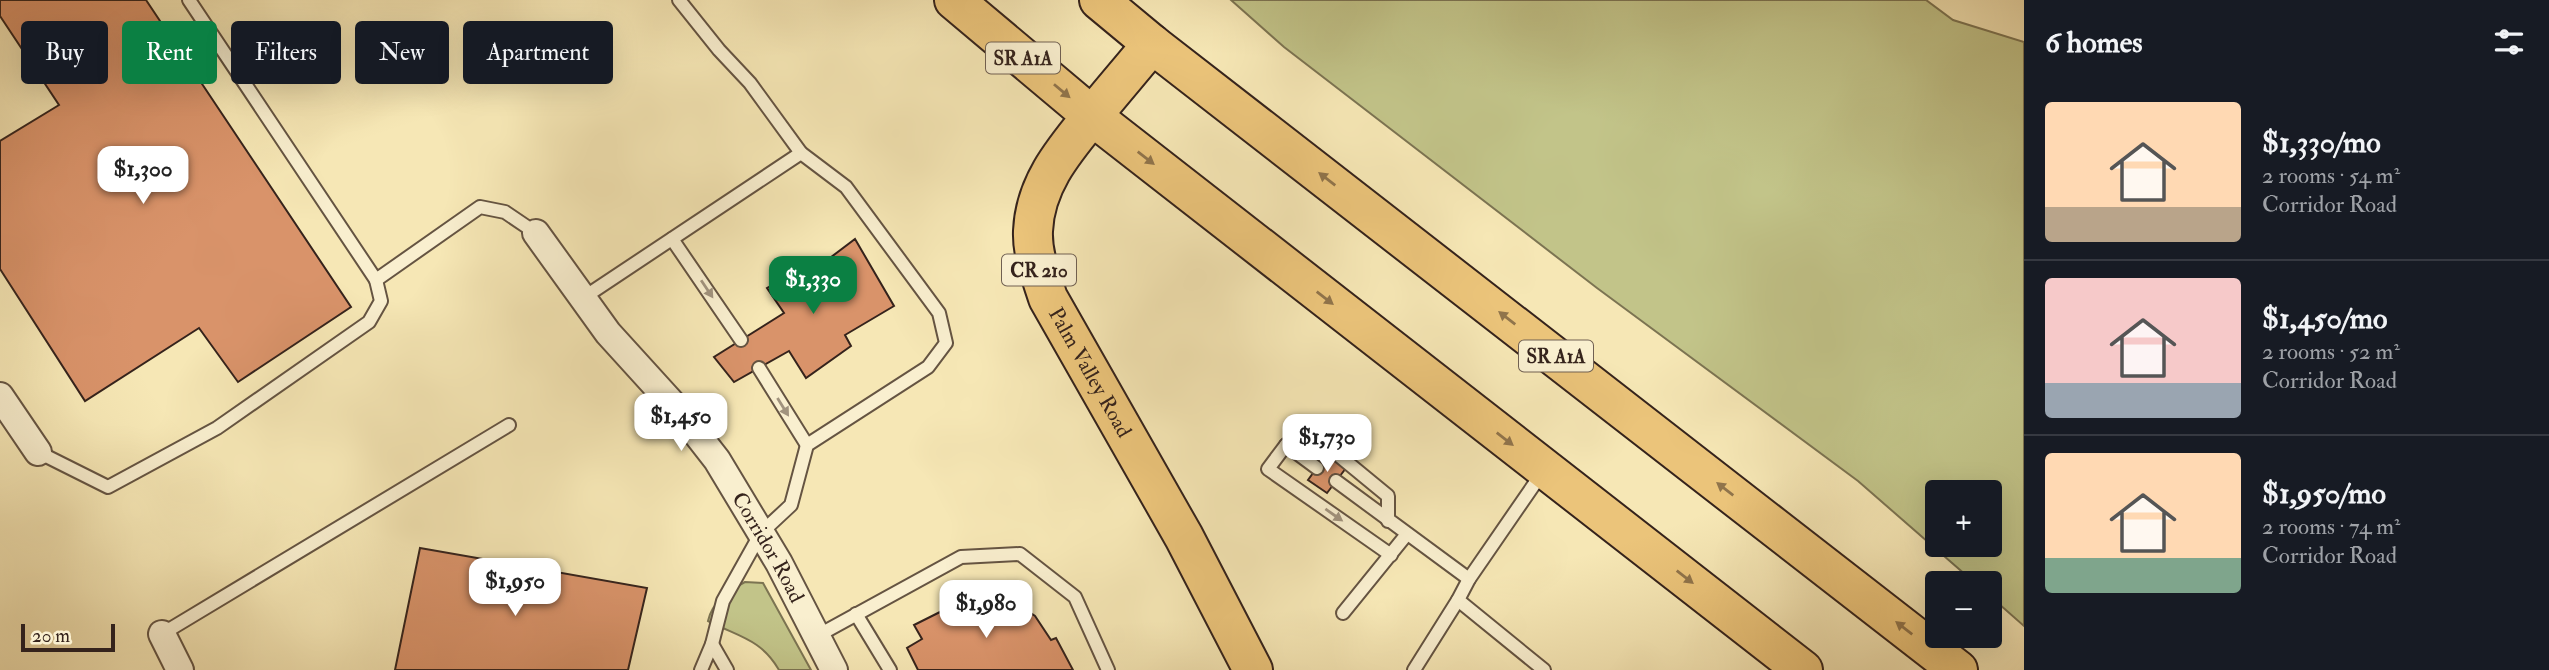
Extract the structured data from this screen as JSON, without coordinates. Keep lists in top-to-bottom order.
{
  "streets": {
    "main road": ["SR A1A", "CR 210", "Palm Valley Road"],
    "street": ["Corridor Road"]
  },
  "crossings": [
    ["SR A1A", "Palm Valley Road"]
  ],
  "scale_bar": "20 m",
  "page": {
    "heading": "6 homes",
    "chip": [
      "Buy",
      "Rent",
      "Filters",
      "New",
      "Apartment"
    ],
    "list": [
      {
        "name": "$1,330/mo",
        "note": "2 rooms · 54 m² · Corridor Road"
      },
      {
        "name": "$1,450/mo",
        "note": "2 rooms · 52 m² · Corridor Road"
      },
      {
        "name": "$1,950/mo",
        "note": "2 rooms · 74 m² · Corridor Road"
      }
    ],
    "price": [
      "$1,300",
      "$1,330",
      "$1,450",
      "$1,730",
      "$1,950",
      "$1,980"
    ],
    "map_buttons": ["+", "−"],
    "scale": "20 m"
  }
}
